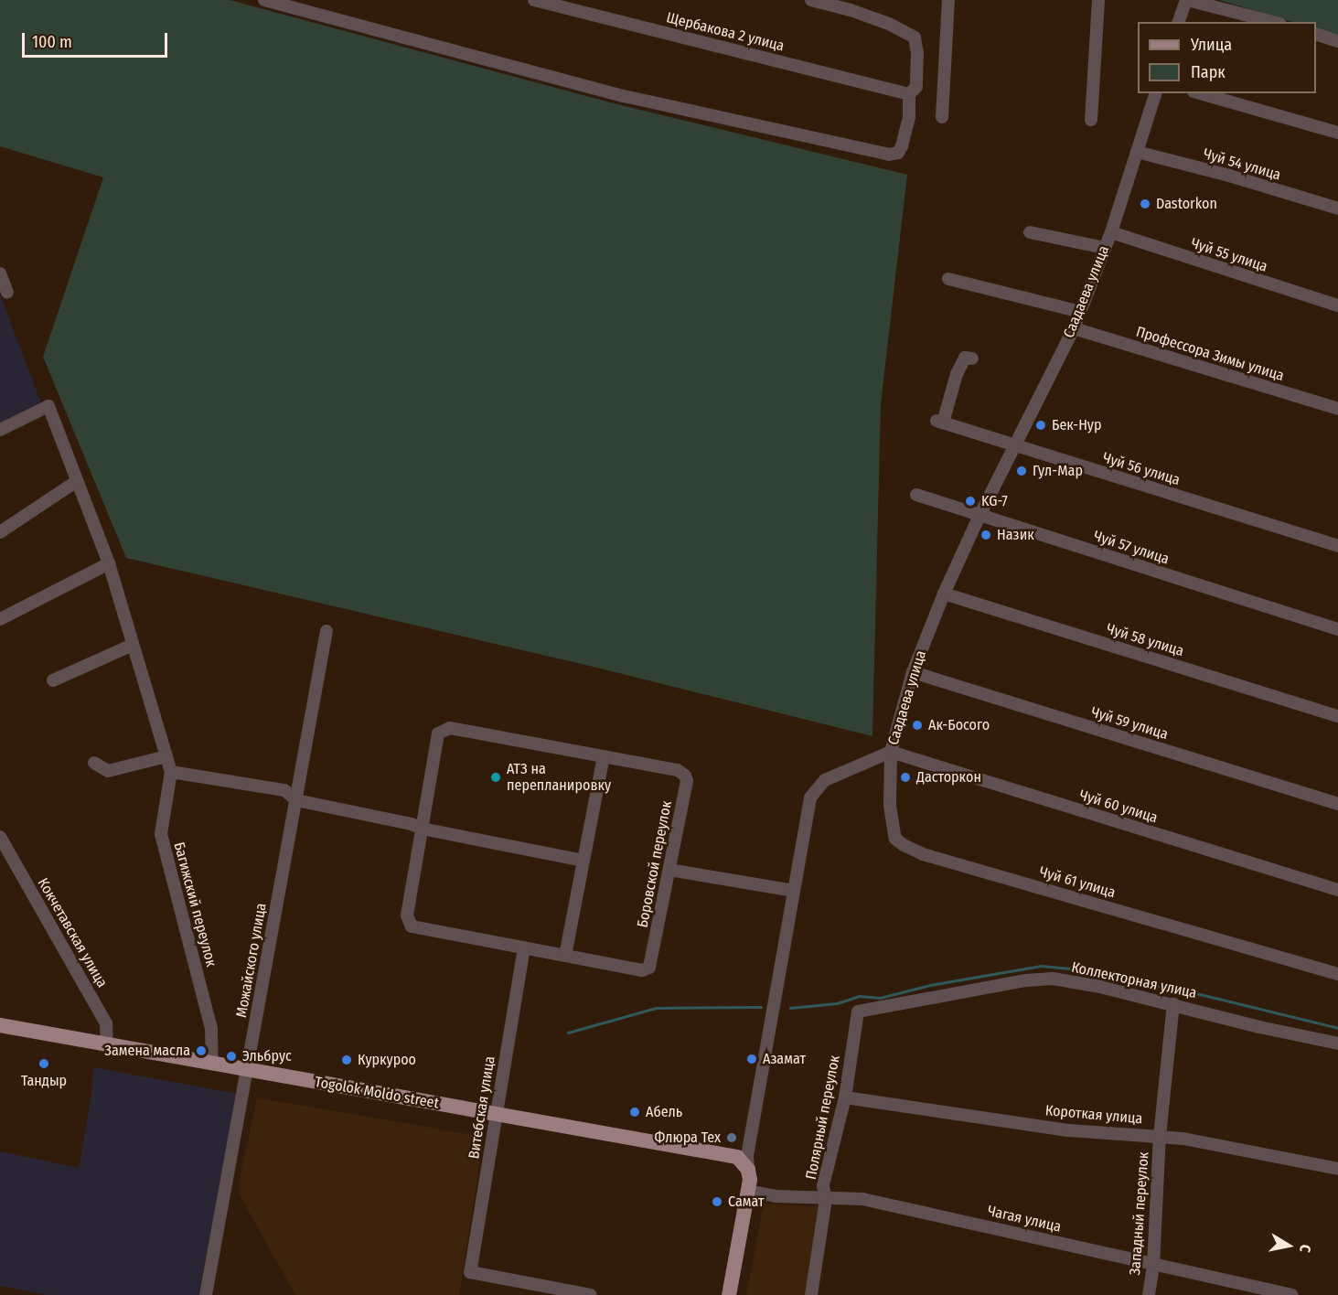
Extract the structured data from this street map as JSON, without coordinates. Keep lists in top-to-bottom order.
{
  "streets": {
    "main road": ["Саадаева улица", "Togolok Moldo street"],
    "street": [
      "Щербакова 2 улица",
      "Чуй 54 улица",
      "Чуй 55 улица",
      "Профессора Зимы улица",
      "Чуй 56 улица",
      "Чуй 57 улица",
      "Чуй 58 улица",
      "Чуй 59 улица",
      "Чуй 60 улица",
      "Боровской переулок",
      "Чуй 61 улица",
      "Багижский переулок",
      "Кокчетавская улица",
      "Можайского улица",
      "Коллекторная улица",
      "Витебская улица",
      "Короткая улица",
      "Полярный переулок",
      "Западный переулок",
      "Чагая улица"
    ]
  },
  "crossings": [
    ["Чуй 54 улица", "Саадаева улица"],
    ["Чуй 55 улица", "Саадаева улица"],
    ["Саадаева улица", "Профессора Зимы улица"],
    ["Саадаева улица", "Чуй 56 улица"],
    ["Саадаева улица", "Чуй 57 улица"],
    ["Саадаева улица", "Чуй 58 улица"],
    ["Саадаева улица", "Чуй 59 улица"],
    ["Саадаева улица", "Чуй 60 улица"],
    ["Саадаева улица", "Чуй 61 улица"],
    ["Саадаева улица", "Togolok Moldo street"],
    ["Саадаева улица", "Чагая улица"],
    ["Чуй 60 улица", "Чуй 61 улица"],
    ["Боровской переулок", "Витебская улица"],
    ["Багижский переулок", "Togolok Moldo street"],
    ["Кокчетавская улица", "Togolok Moldo street"],
    ["Можайского улица", "Togolok Moldo street"],
    ["Коллекторная улица", "Полярный переулок"],
    ["Коллекторная улица", "Западный переулок"],
    ["Togolok Moldo street", "Витебская улица"],
    ["Короткая улица", "Полярный переулок"],
    ["Короткая улица", "Западный переулок"],
    ["Полярный переулок", "Чагая улица"],
    ["Западный переулок", "Чагая улица"]
  ],
  "places": [
    "Dastorkon",
    "Бек-Нур",
    "Гул-Мар",
    "KG-7",
    "Назик",
    "Ак-Босого",
    "АТЗ на перепланировку",
    "Дасторкон",
    "Замена масла",
    "Эльбрус",
    "Азамат",
    "Куркуроо",
    "Тандыр",
    "Абель",
    "Флюра Тех",
    "Самат"
  ],
  "legend": ["Улица", "Парк"],
  "scale_bar": "100 m",
  "north": "right"
}
